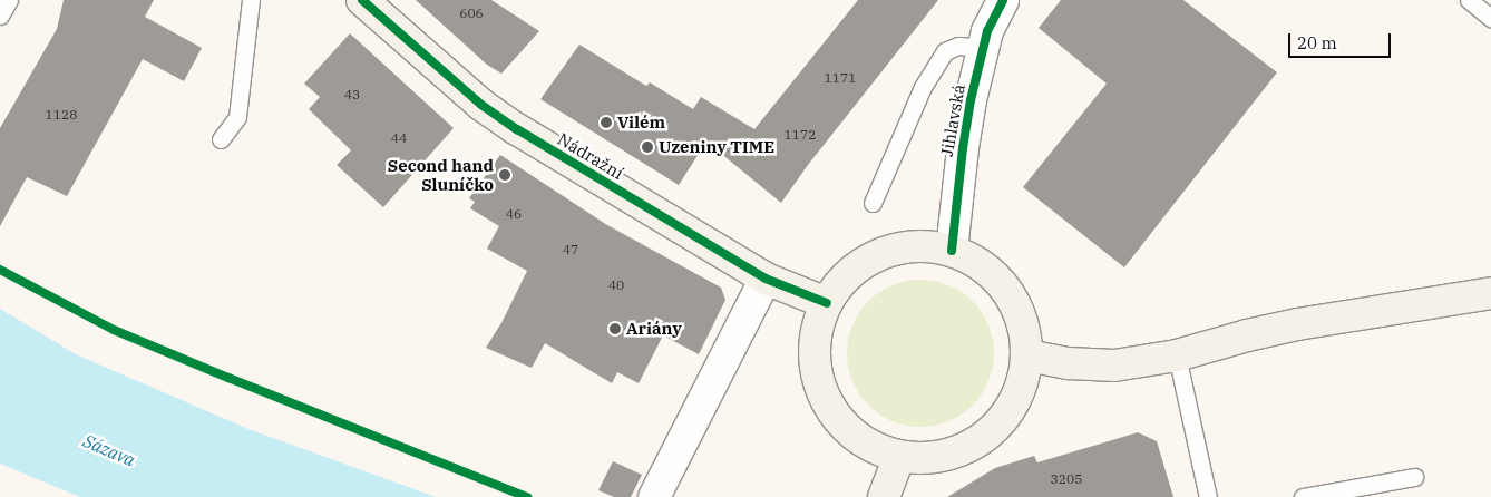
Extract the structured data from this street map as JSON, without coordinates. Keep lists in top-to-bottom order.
{
  "streets": {
    "main road": ["Nádražní"],
    "street": ["Jihlavská"]
  },
  "water": ["Sázava"],
  "places": [
    "Vilém",
    "Uzeniny TIME",
    "Second hand Sluníčko",
    "Ariány"
  ],
  "house_numbers": [
    "606",
    "1171",
    "43",
    "1128",
    "1172",
    "44",
    "46",
    "47",
    "40",
    "3205"
  ],
  "scale_bar": "20 m"
}
